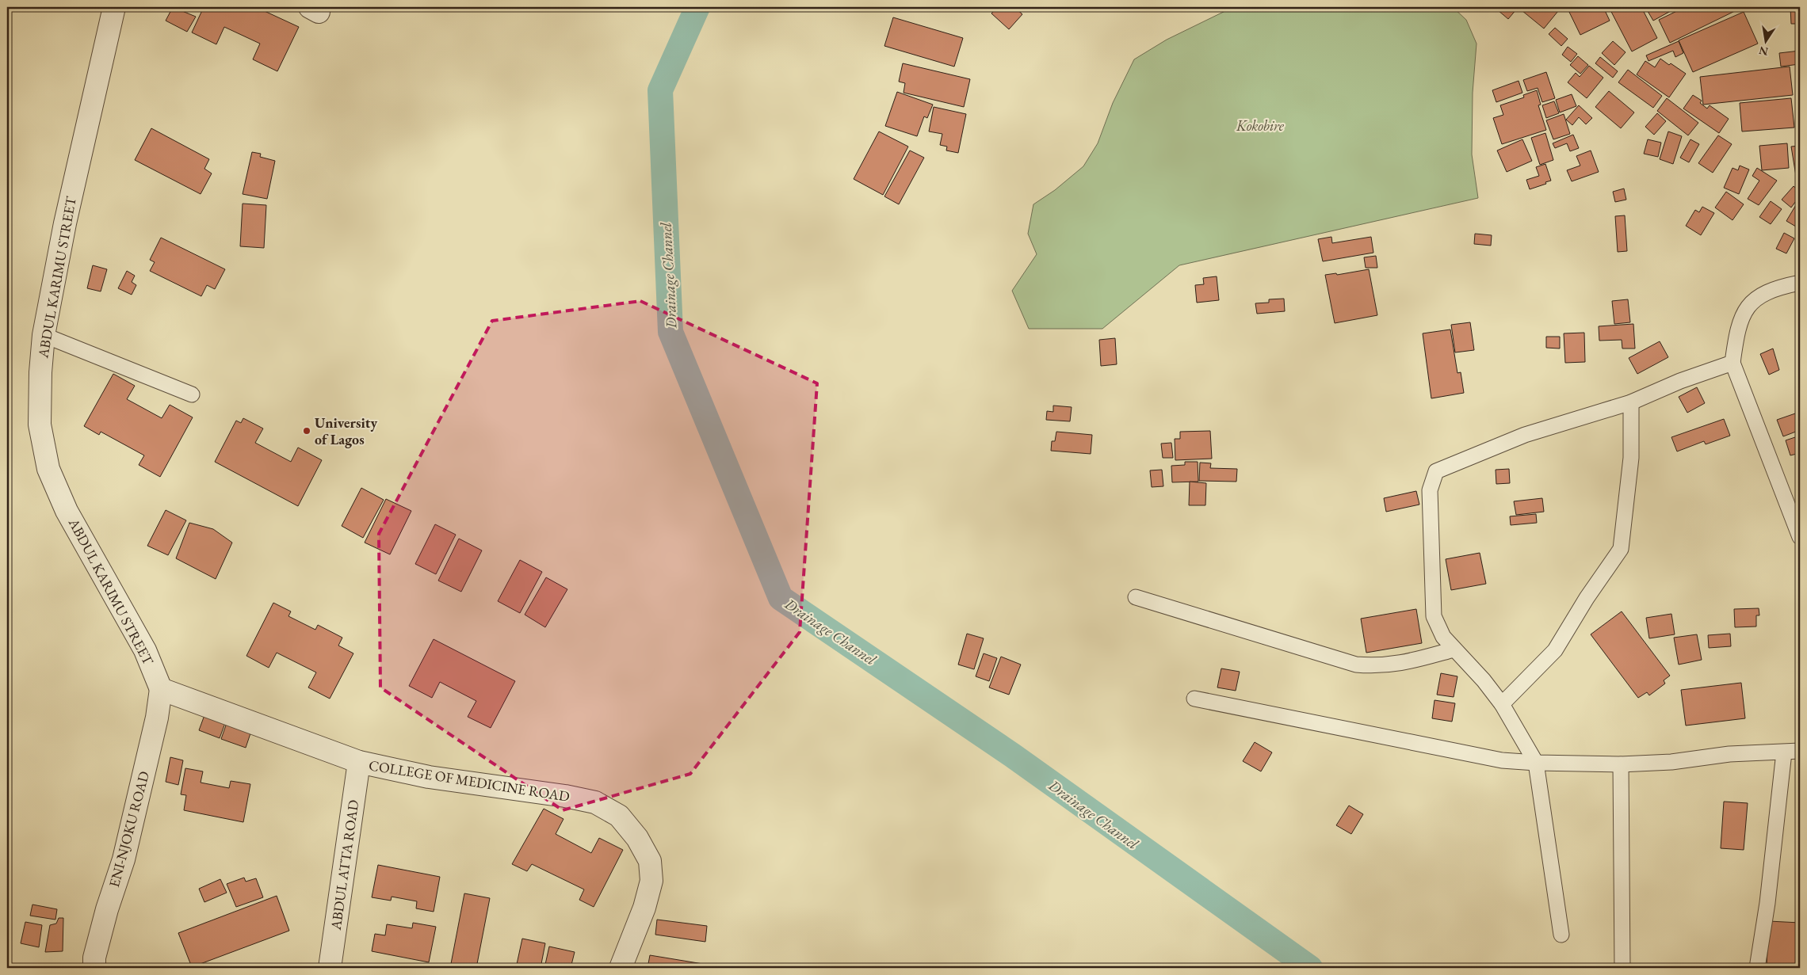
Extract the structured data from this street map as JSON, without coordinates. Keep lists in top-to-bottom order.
{
  "streets": {
    "street": [
      "ABDUL KARIMU STREET",
      "COLLEGE OF MEDICINE ROAD",
      "ENI-NJOKU ROAD",
      "ABDUL ATTA ROAD"
    ]
  },
  "crossings": [
    ["ABDUL KARIMU STREET", "COLLEGE OF MEDICINE ROAD"],
    ["ABDUL KARIMU STREET", "ENI-NJOKU ROAD"],
    ["COLLEGE OF MEDICINE ROAD", "ENI-NJOKU ROAD"],
    ["COLLEGE OF MEDICINE ROAD", "ABDUL ATTA ROAD"]
  ],
  "water": ["Drainage Channel"],
  "parks": ["Kokobire"],
  "places": ["University of Lagos"],
  "north": "bottom"
}
